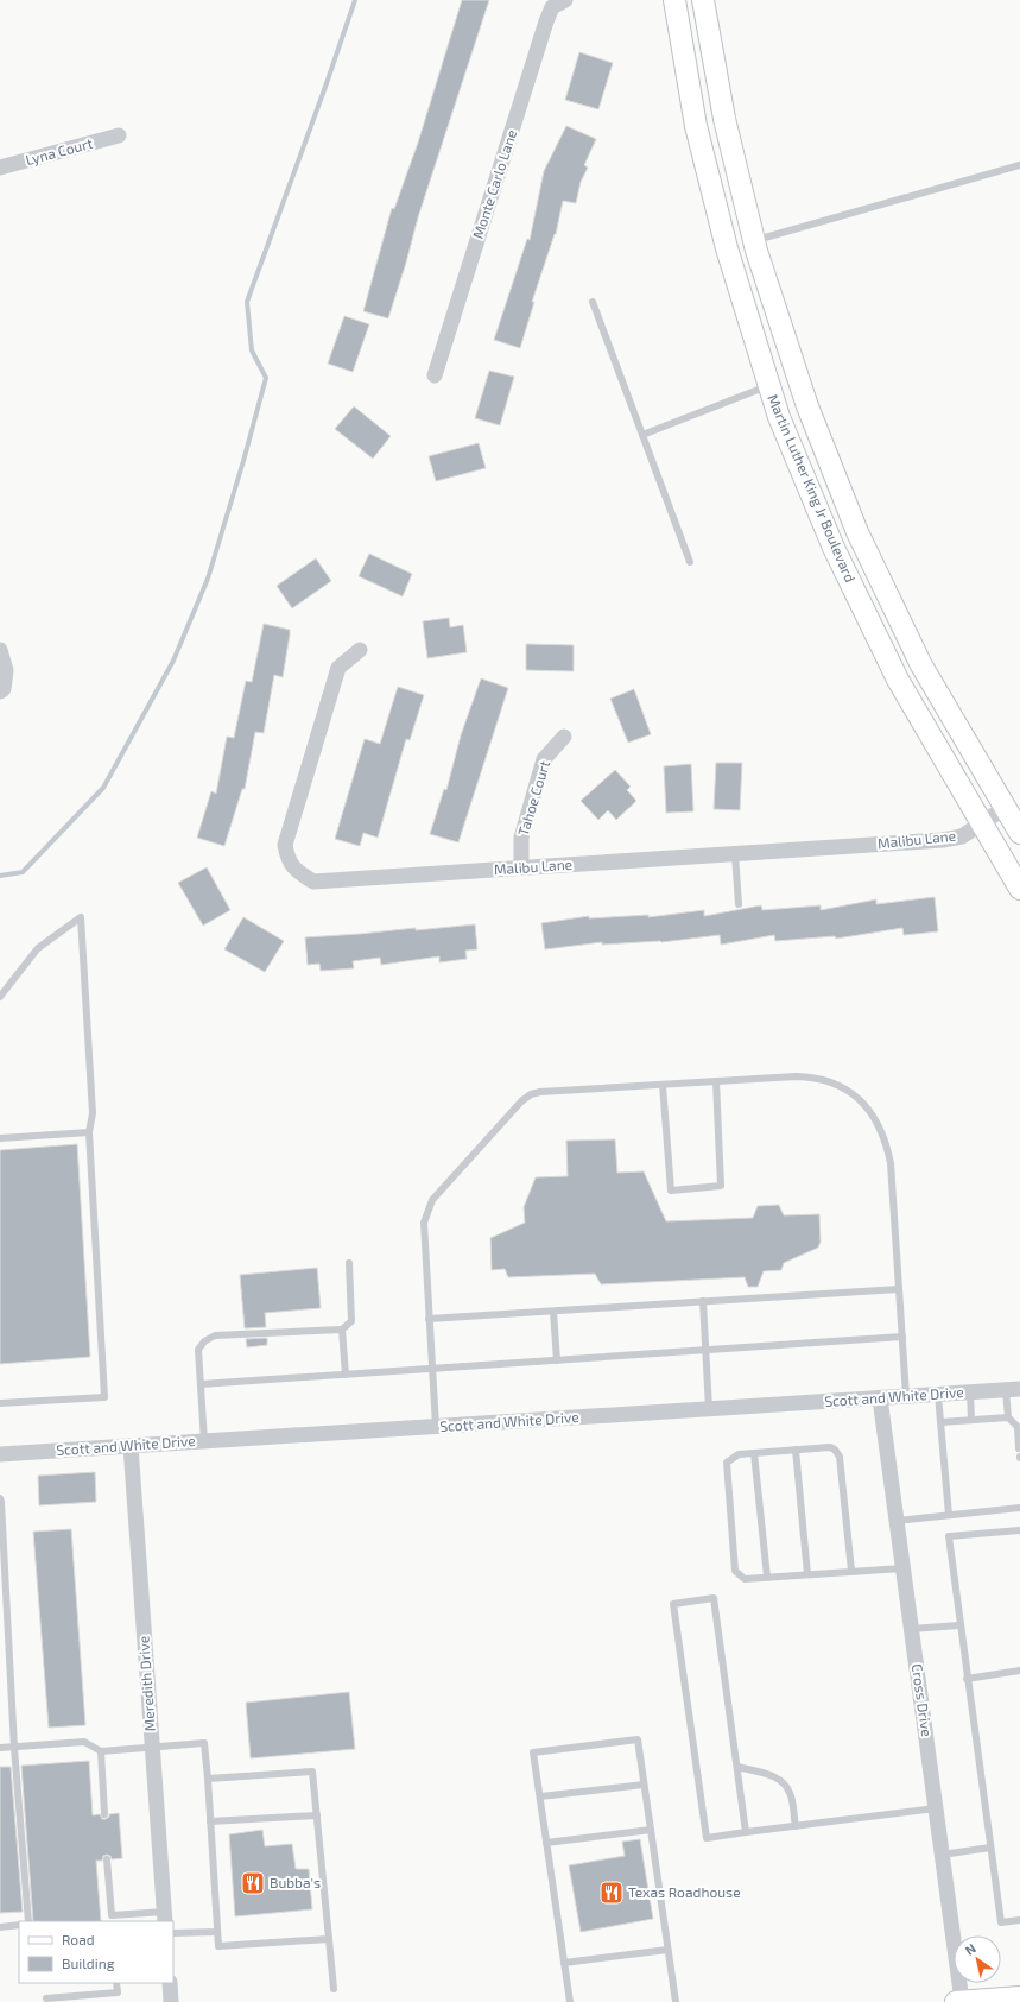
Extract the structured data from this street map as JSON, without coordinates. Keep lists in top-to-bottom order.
{
  "streets": {
    "main road": ["Martin Luther King Jr Boulevard"],
    "street": [
      "Lyna Court",
      "Monte Carlo Lane",
      "Tahoe Court",
      "Malibu Lane",
      "Scott and White Drive",
      "Meredith Drive",
      "Cross Drive"
    ]
  },
  "crossings": [
    ["Martin Luther King Jr Boulevard", "Malibu Lane"],
    ["Tahoe Court", "Malibu Lane"],
    ["Scott and White Drive", "Meredith Drive"],
    ["Scott and White Drive", "Cross Drive"]
  ],
  "places": {
    "restaurant": ["Bubba's", "Texas Roadhouse"]
  },
  "legend": ["Road", "Building"],
  "north": "top left"
}
